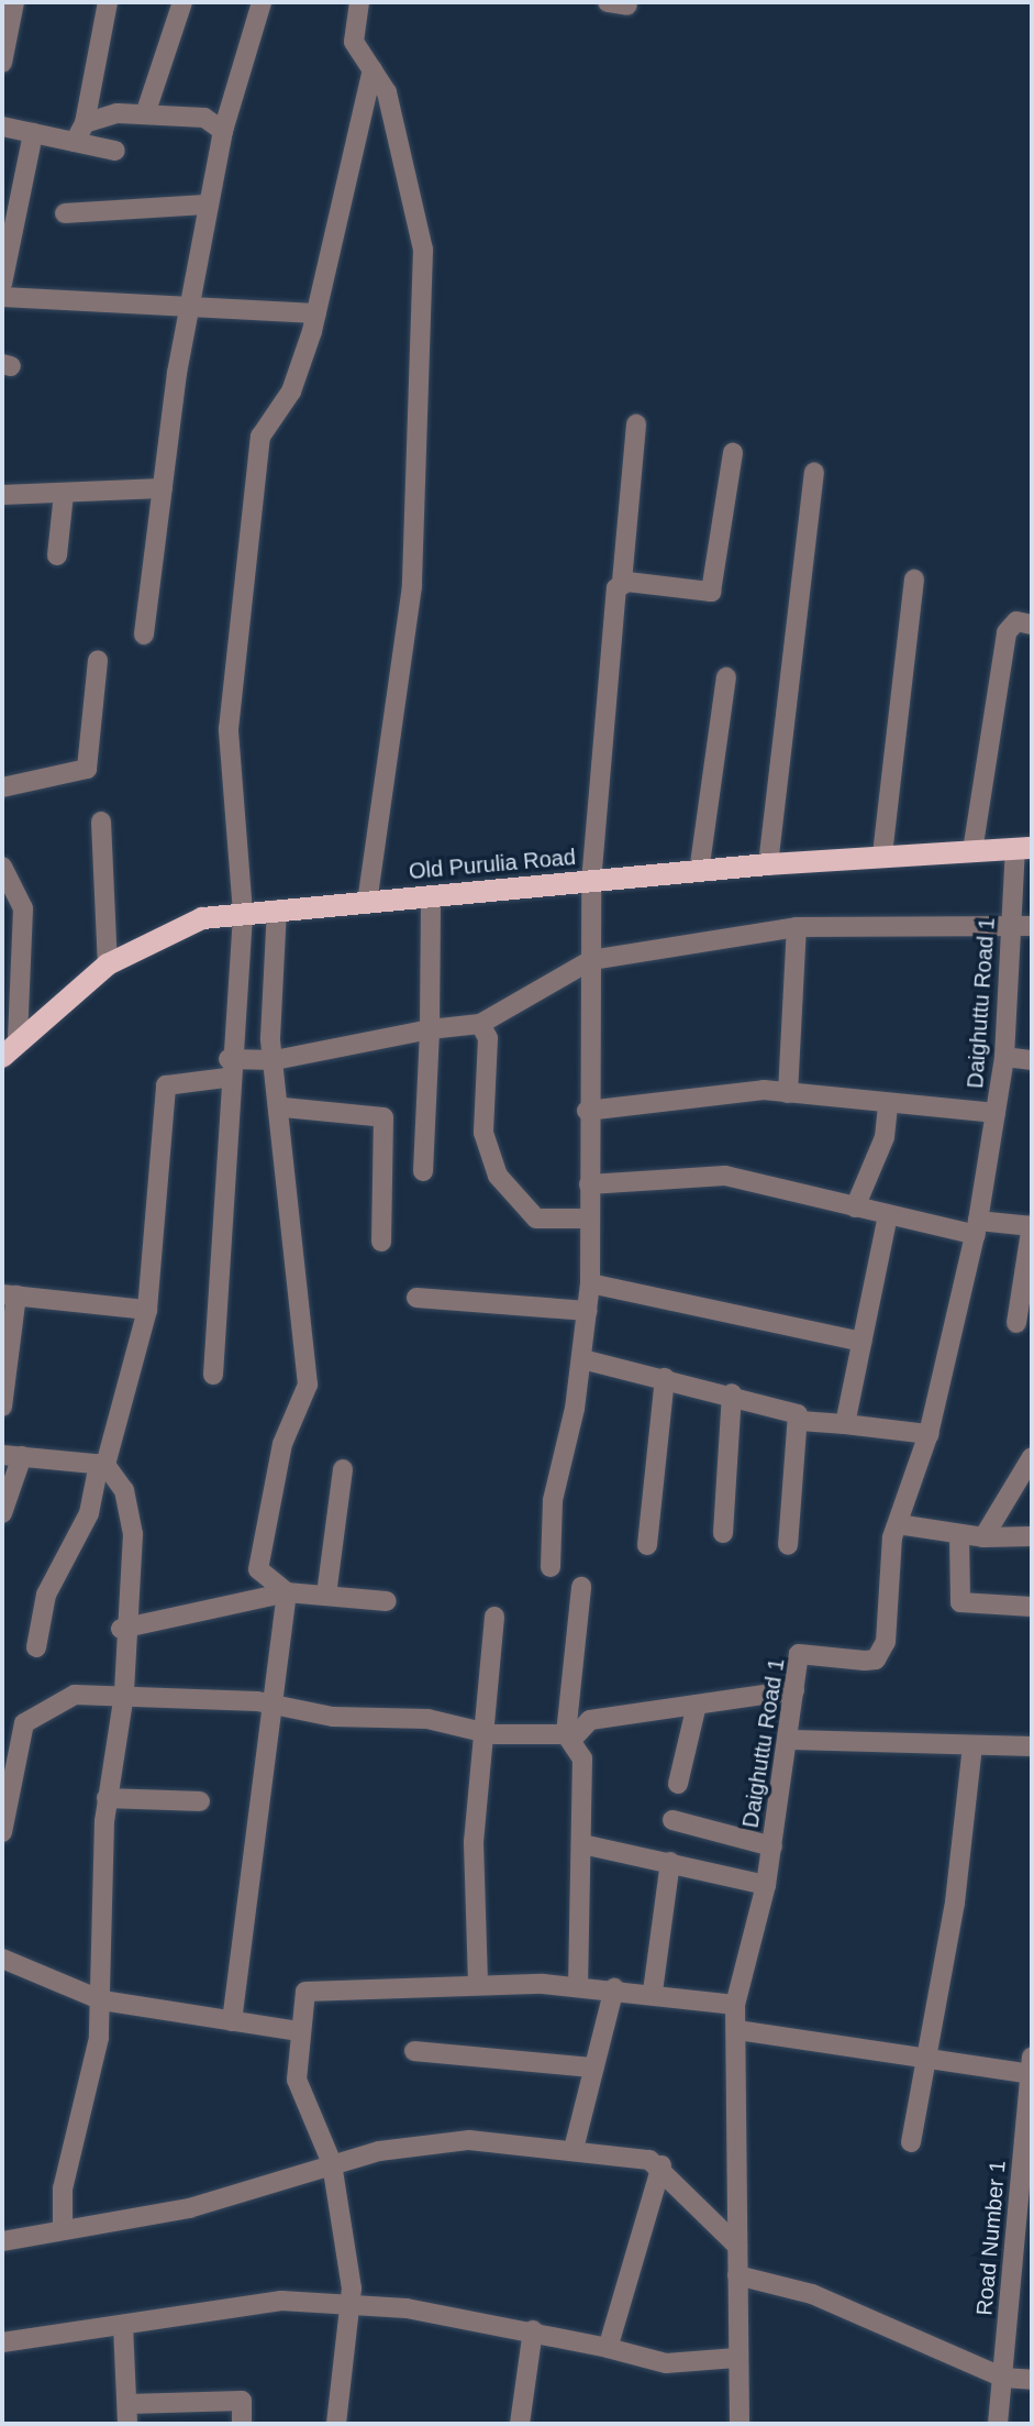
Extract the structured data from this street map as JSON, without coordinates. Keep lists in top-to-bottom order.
{
  "streets": {
    "main road": ["Old Purulia Road"],
    "street": ["Daighuttu Road 1", "Road Number 1"]
  },
  "crossings": [
    ["Old Purulia Road", "Daighuttu Road 1"]
  ]
}
